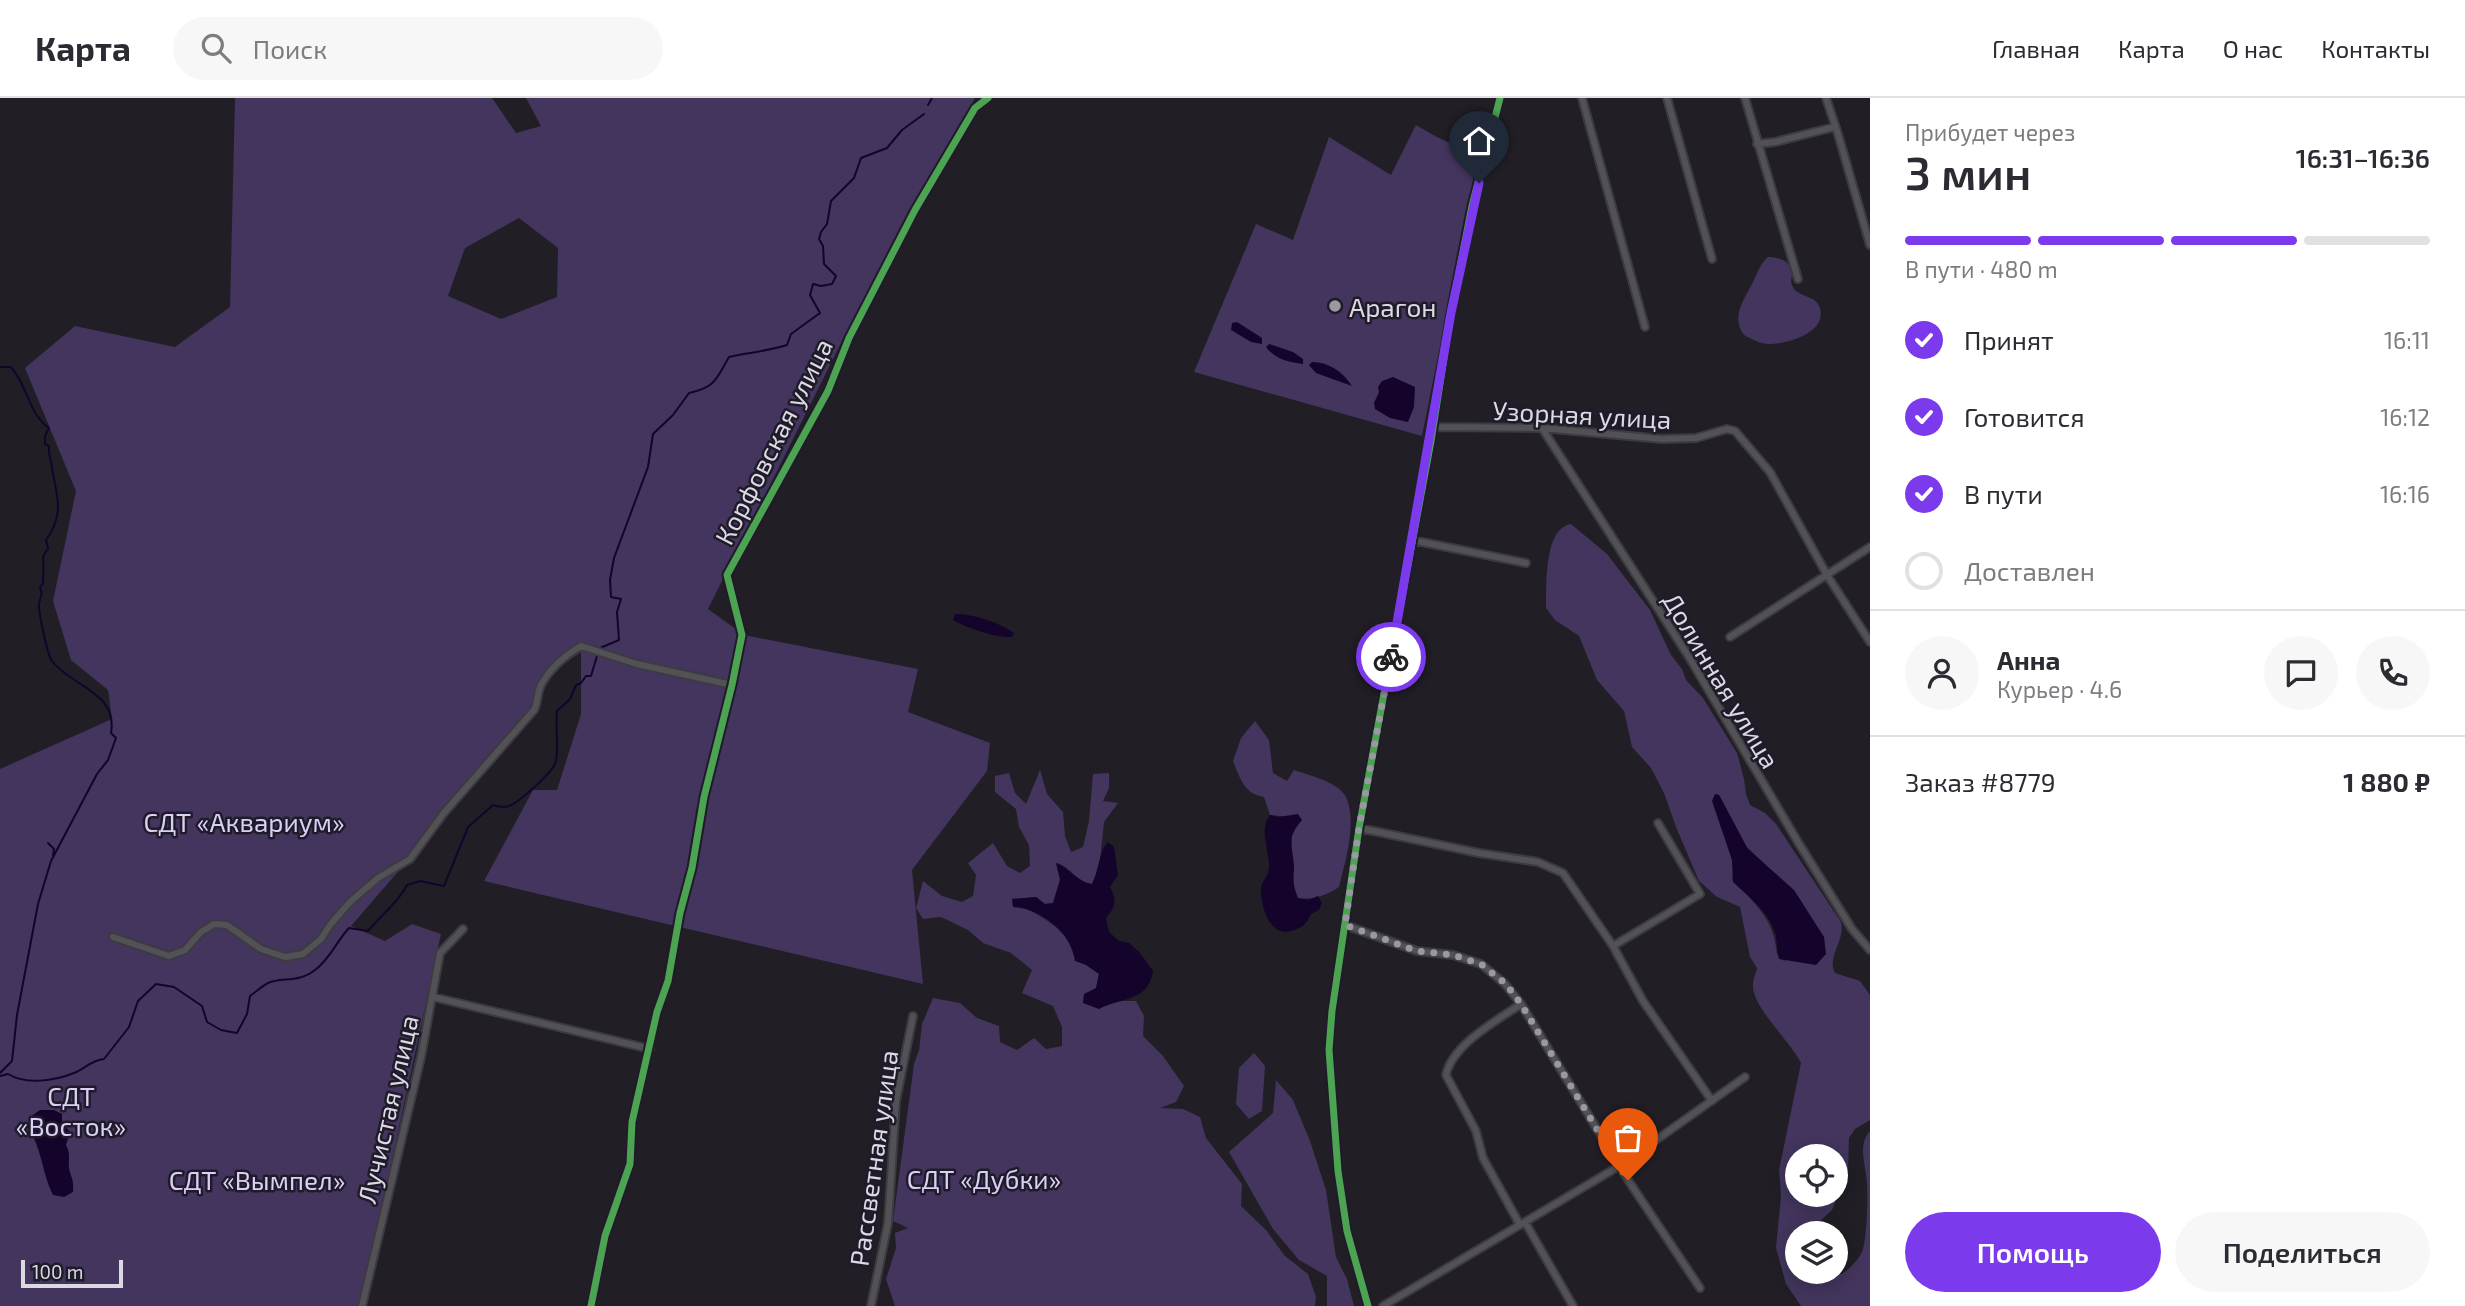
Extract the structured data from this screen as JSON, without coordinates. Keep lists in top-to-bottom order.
{
  "streets": {
    "street": [
      "Узорная улица",
      "Корфовская улица",
      "Долинная улица",
      "Лучистая улица",
      "Рассветная улица"
    ]
  },
  "crossings": [
    ["Узорная улица", "Долинная улица"]
  ],
  "parks": [
    "СДТ «Аквариум»",
    "СДТ «Восток»",
    "СДТ «Дубки»",
    "СДТ «Вымпел»"
  ],
  "places": ["Арагон"],
  "scale_bar": "100 m",
  "page": {
    "header": "Карта",
    "search": "Поиск",
    "nav": [
      "Главная",
      "Карта",
      "О нас",
      "Контакты"
    ],
    "heading": ["3 мин", "Прибудет через", "16:31–16:36"],
    "panel": [
      "Анна",
      "Курьер · 4.6",
      "Заказ #8779",
      "1 880 ₽"
    ],
    "bar": "В пути · 480 m",
    "list": [
      ["Принят", "16:11"],
      ["Готовится", "16:12"],
      ["В пути", "16:16"],
      "Доставлен"
    ],
    "buttons": ["Помощь", "Поделиться"],
    "scale": "100 m"
  }
}
